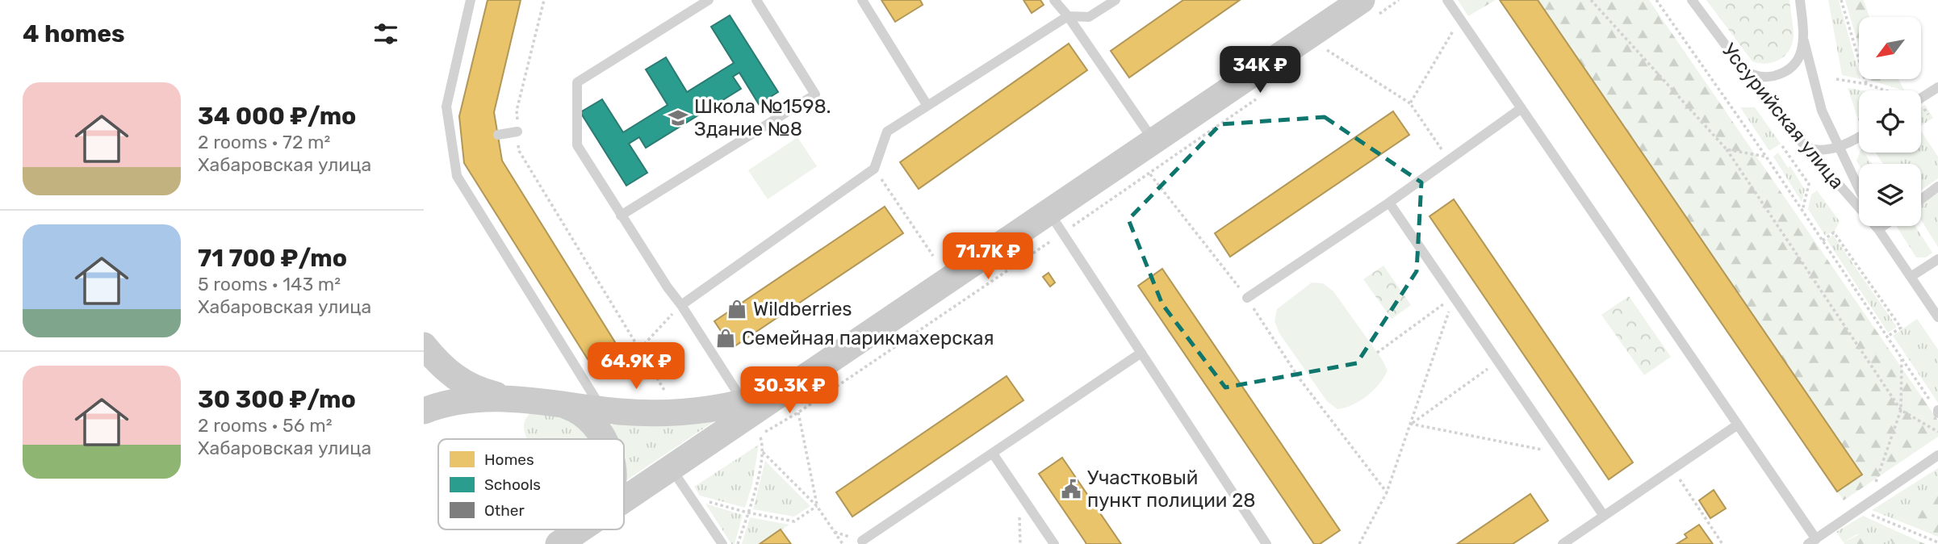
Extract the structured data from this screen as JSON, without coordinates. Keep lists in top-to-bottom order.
{
  "streets": {
    "lane": ["Уссурийская улица"]
  },
  "places": {
    "school or university": ["Школа №1598. Здание №8"],
    "shop": ["Wildberries", "Семейная парикмахерская"],
    "public building": ["Участковый пункт полиции 28"]
  },
  "legend": ["Homes", "Schools", "Other"],
  "north": "bottom left",
  "page": {
    "heading": "4 homes",
    "price": [
      "34K ₽",
      "71.7K ₽",
      "64.9K ₽",
      "30.3K ₽"
    ],
    "list": [
      {
        "name": "34 000 ₽/mo",
        "note": "2 rooms · 72 m² · Хабаровская улица"
      },
      {
        "name": "71 700 ₽/mo",
        "note": "5 rooms · 143 m² · Хабаровская улица"
      },
      {
        "name": "30 300 ₽/mo",
        "note": "2 rooms · 56 m² · Хабаровская улица"
      }
    ]
  }
}
